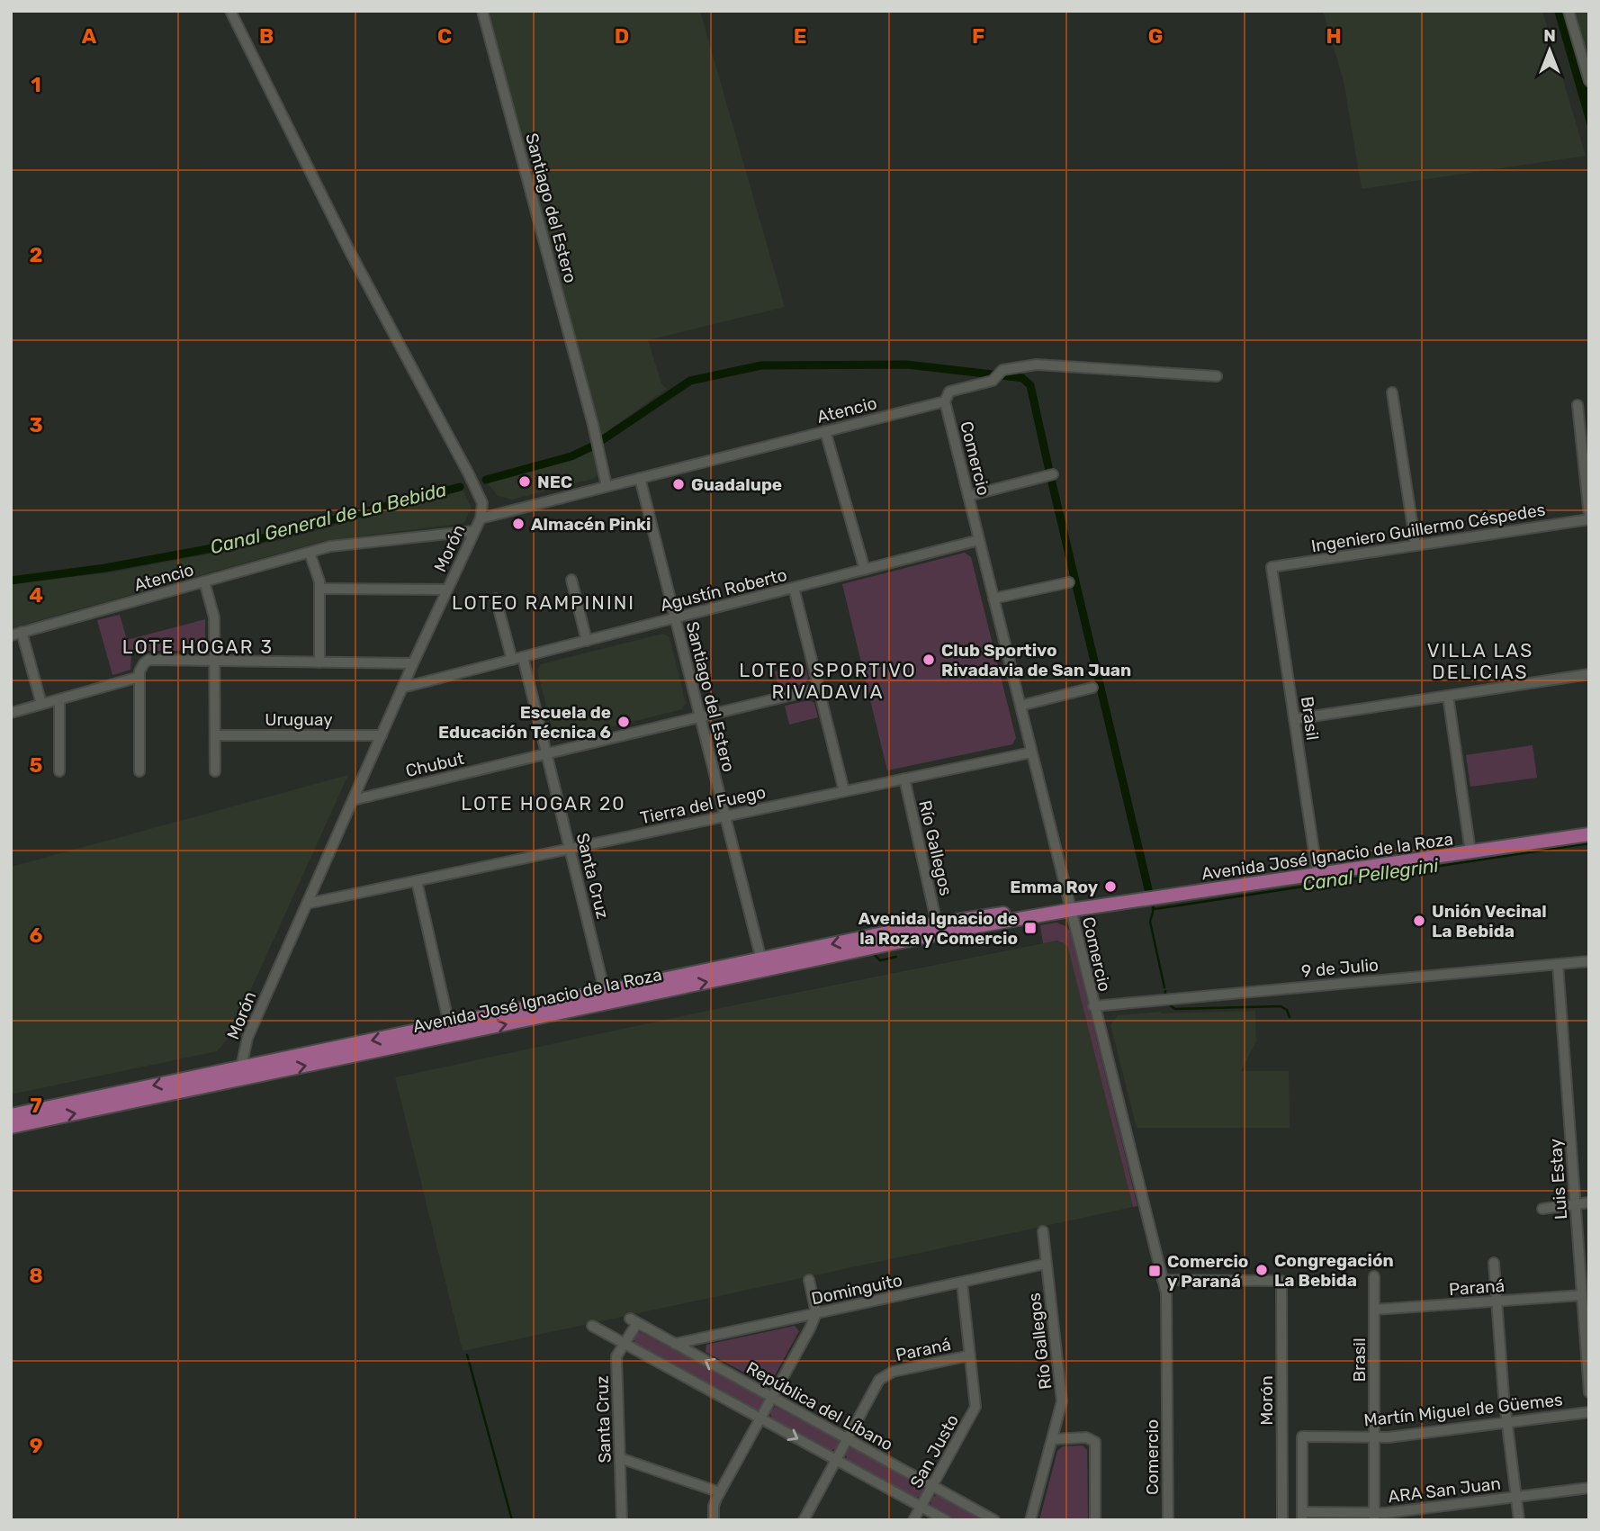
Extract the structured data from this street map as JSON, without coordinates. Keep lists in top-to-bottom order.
{
  "streets": {
    "main road": ["Avenida José Ignacio de la Roza"],
    "street": [
      "Santiago del Estero",
      "Atencio",
      "Comercio",
      "Ingeniero Guillermo Céspedes",
      "Morón",
      "Agustín Roberto",
      "Brasil",
      "Uruguay",
      "Chubut",
      "Tierra del Fuego",
      "Río Gallegos",
      "Santa Cruz",
      "9 de Julio",
      "Luis Estay",
      "Paraná",
      "Dominguito",
      "República del Líbano",
      "Martín Miguel de Güemes",
      "San Justo",
      "ARA San Juan"
    ]
  },
  "crossings": [
    ["Santiago del Estero", "Atencio"],
    ["Santiago del Estero", "Agustín Roberto"],
    ["Santiago del Estero", "Chubut"],
    ["Santiago del Estero", "Tierra del Fuego"],
    ["Santiago del Estero", "Avenida José Ignacio de la Roza"],
    ["Atencio", "Comercio"],
    ["Atencio", "Morón"],
    ["Comercio", "Morón"],
    ["Comercio", "Agustín Roberto"],
    ["Comercio", "Tierra del Fuego"],
    ["Comercio", "Avenida José Ignacio de la Roza"],
    ["Comercio", "9 de Julio"],
    ["Ingeniero Guillermo Céspedes", "Brasil"],
    ["Morón", "Agustín Roberto"],
    ["Morón", "Uruguay"],
    ["Morón", "Chubut"],
    ["Morón", "Tierra del Fuego"],
    ["Morón", "Avenida José Ignacio de la Roza"],
    ["Agustín Roberto", "Santa Cruz"],
    ["Brasil", "Avenida José Ignacio de la Roza"],
    ["Brasil", "Paraná"],
    ["Brasil", "Martín Miguel de Güemes"],
    ["Brasil", "ARA San Juan"],
    ["Chubut", "Santa Cruz"],
    ["Tierra del Fuego", "Río Gallegos"],
    ["Tierra del Fuego", "Santa Cruz"],
    ["Río Gallegos", "Avenida José Ignacio de la Roza"],
    ["Río Gallegos", "Dominguito"],
    ["Avenida José Ignacio de la Roza", "Santa Cruz"],
    ["Santa Cruz", "República del Líbano"],
    ["9 de Julio", "Luis Estay"],
    ["Luis Estay", "Paraná"],
    ["Paraná", "República del Líbano"],
    ["Paraná", "San Justo"],
    ["Dominguito", "República del Líbano"],
    ["Dominguito", "San Justo"],
    ["República del Líbano", "San Justo"],
    ["Martín Miguel de Güemes", "ARA San Juan"]
  ],
  "districts": [
    "LOTEO RAMPININI",
    "LOTE HOGAR 3",
    "VILLA LAS DELICIAS",
    "LOTEO SPORTIVO RIVADAVIA",
    "LOTE HOGAR 20"
  ],
  "water": ["Canal General de La Bebida", "Canal Pellegrini"],
  "places": {
    "other": [
      "NEC",
      "Guadalupe",
      "Almacén Pinki",
      "Club Sportivo Rivadavia de San Juan",
      "Escuela de Educación Técnica 6",
      "Emma Roy",
      "Unión Vecinal La Bebida",
      "Congregación La Bebida"
    ],
    "transit": ["Avenida Ignacio de la Roza y Comercio", "Comercio y Paraná"]
  },
  "north": "top",
  "grid": {
    "columns": [
      "A",
      "B",
      "C",
      "D",
      "E",
      "F",
      "G",
      "H"
    ],
    "rows": [
      "1",
      "2",
      "3",
      "4",
      "5",
      "6",
      "7",
      "8",
      "9"
    ]
  }
}
